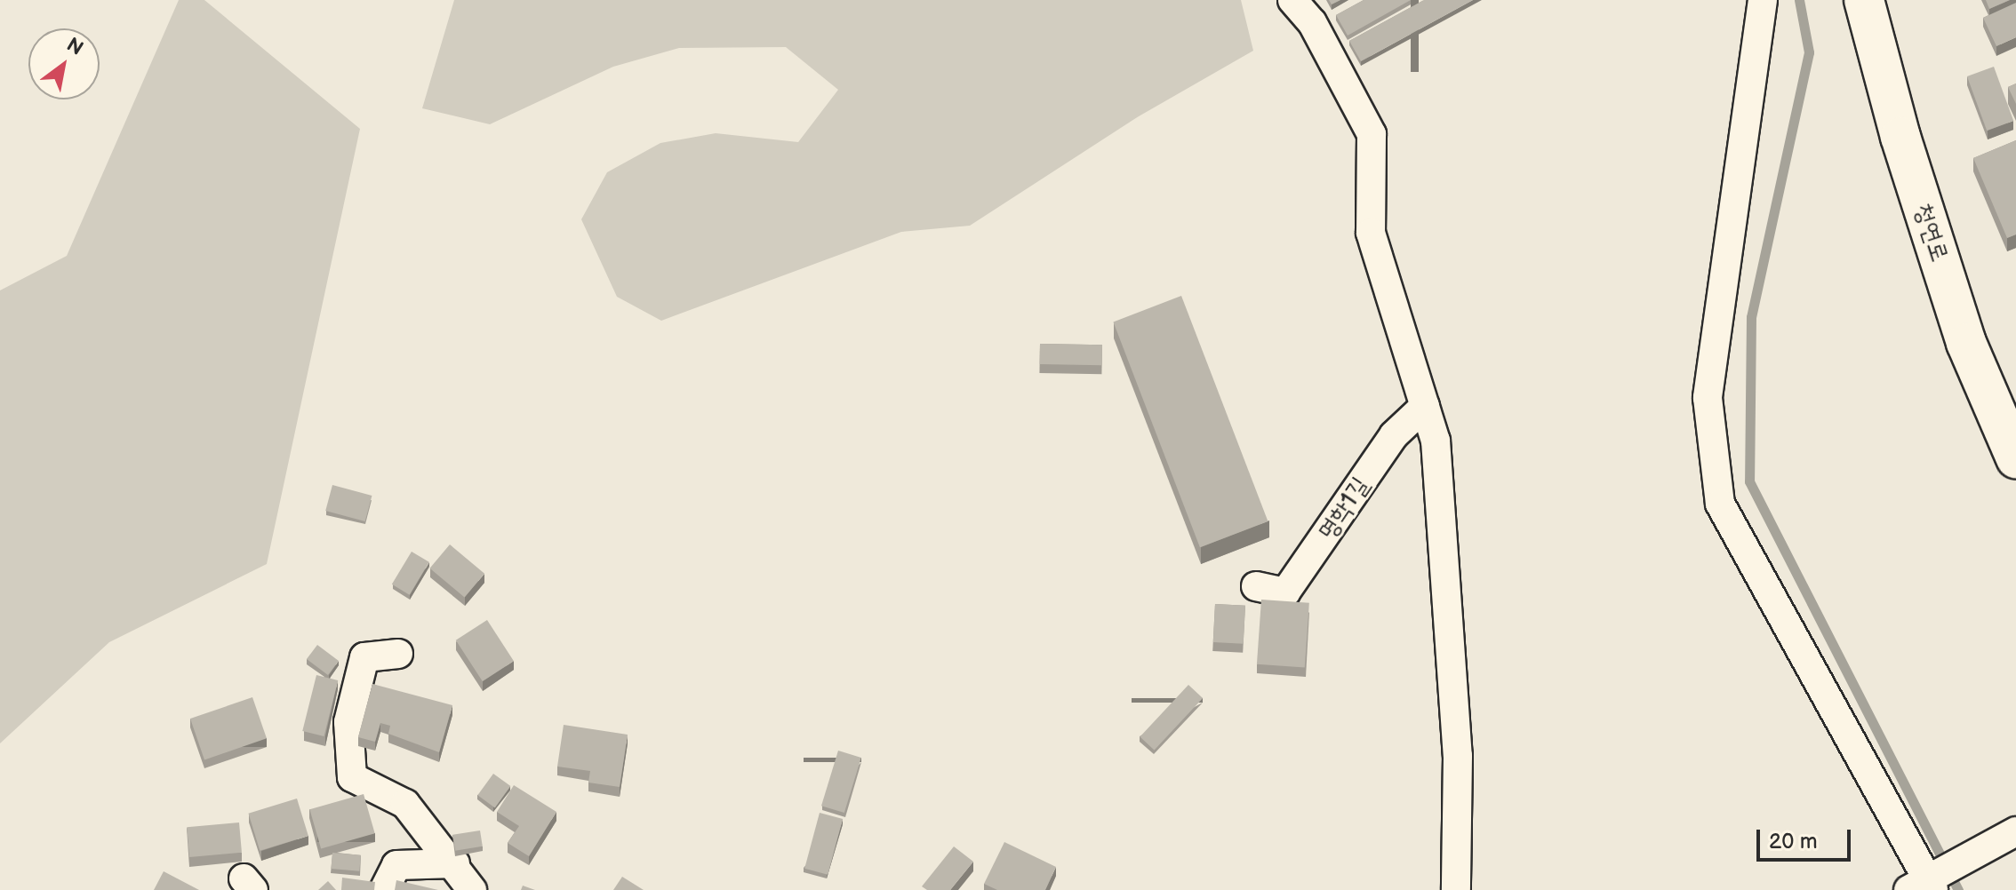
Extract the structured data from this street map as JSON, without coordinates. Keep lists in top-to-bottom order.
{
  "streets": {
    "main road": ["청연로"],
    "street": ["명학1길"]
  },
  "scale_bar": "20 m",
  "north": "top right"
}
